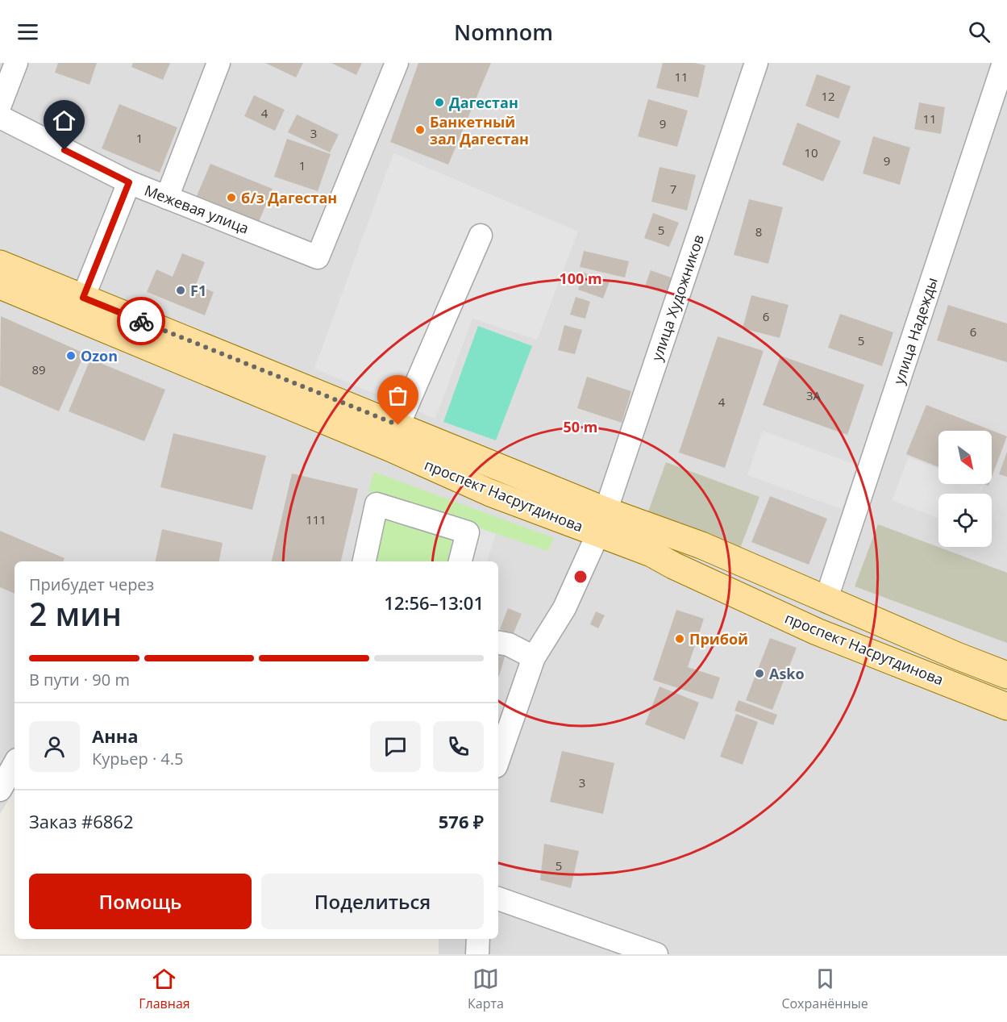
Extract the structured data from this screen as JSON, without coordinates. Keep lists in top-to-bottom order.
{
  "streets": {
    "main road": ["проспект Насрутдинова"],
    "street": ["Межевая улица", "улица Художников", "улица Надежды"]
  },
  "crossings": [
    ["улица Художников", "проспект Насрутдинова"],
    ["улица Надежды", "проспект Насрутдинова"]
  ],
  "places": [
    "Дагестан",
    "Банкетный зал Дагестан",
    "б/з Дагестан",
    "F1",
    "Ozon",
    "Прибой",
    "Asko"
  ],
  "house_numbers": [
    "11",
    "12",
    "4",
    "11",
    "9",
    "3",
    "1",
    "10",
    "9",
    "1",
    "7",
    "5",
    "8",
    "6",
    "6",
    "5",
    "89",
    "3А",
    "4",
    "111",
    "3",
    "5"
  ],
  "north": "bottom right",
  "page": {
    "header": "Nomnom",
    "heading": ["2 мин", "Прибудет через", "12:56–13:01"],
    "panel": [
      "Анна",
      "Курьер · 4.5",
      "Заказ #6862",
      "576 ₽"
    ],
    "bar": "В пути · 90 m",
    "buttons": ["Помощь", "Поделиться"],
    "tabs": ["Главная", "Карта", "Сохранённые"]
  },
  "rings": ["100 m", "50 m"]
}
